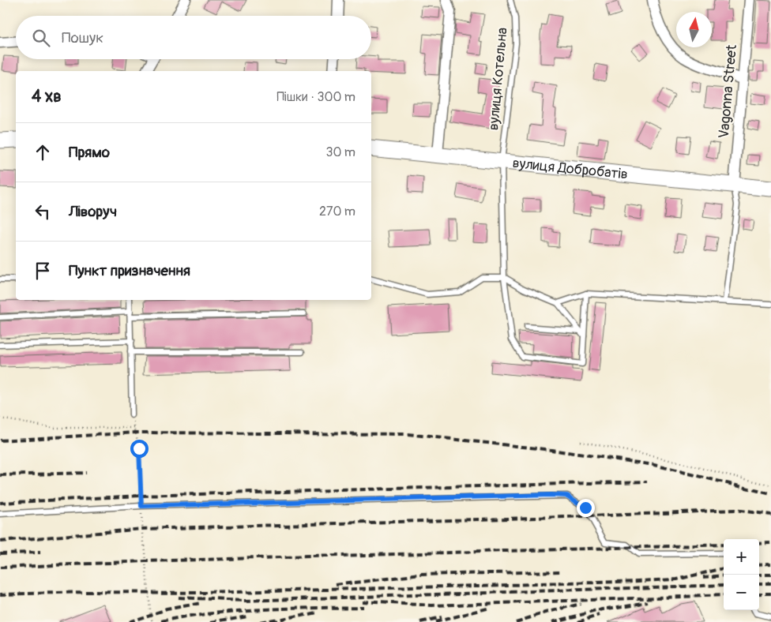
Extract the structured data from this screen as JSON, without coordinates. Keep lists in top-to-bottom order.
{
  "streets": {
    "street": ["Vagonna Street", "вулиця Добробатів"],
    "lane": ["вулиця Котельна"]
  },
  "crossings": [
    ["вулиця Котельна", "вулиця Добробатів"],
    ["Vagonna Street", "вулиця Добробатів"]
  ],
  "north": "top",
  "page": {
    "search": "Пошук",
    "heading": ["4 хв", "Пішки · 300 m"],
    "list": [
      ["Прямо", "30 m"],
      ["Ліворуч", "270 m"],
      "Пункт призначення"
    ],
    "map_buttons": ["+", "−"]
  }
}
